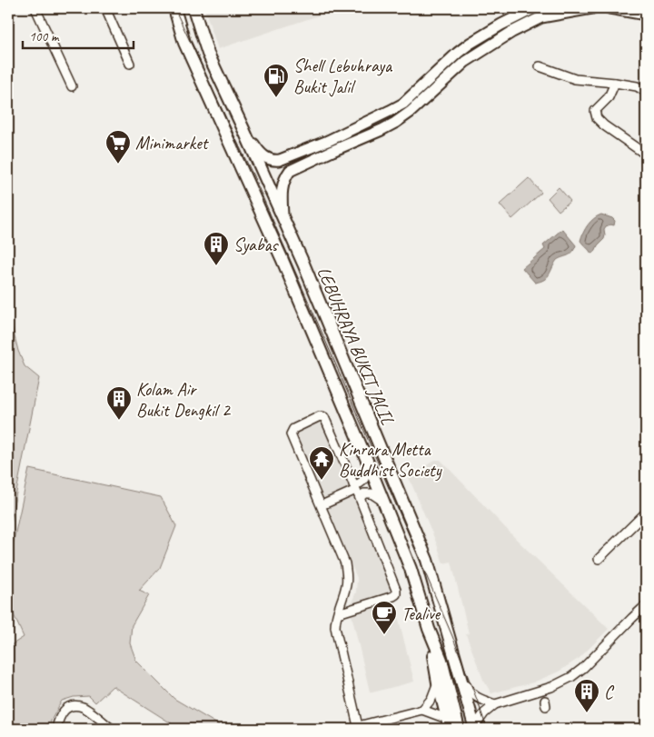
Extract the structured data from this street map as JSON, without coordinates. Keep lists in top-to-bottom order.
{
  "streets": {
    "highway": ["LEBUHRAYA BUKIT JALIL"]
  },
  "places": {
    "fuel station": ["Shell Lebuhraya Bukit Jalil"],
    "supermarket": ["Minimarket"],
    "building": ["Syabas", "Kolam Air Bukit Dengkil 2", "C"],
    "temple": ["Kinrara Metta Buddhist Society"],
    "cafe": ["Tealive"]
  },
  "scale_bar": "100 m"
}
